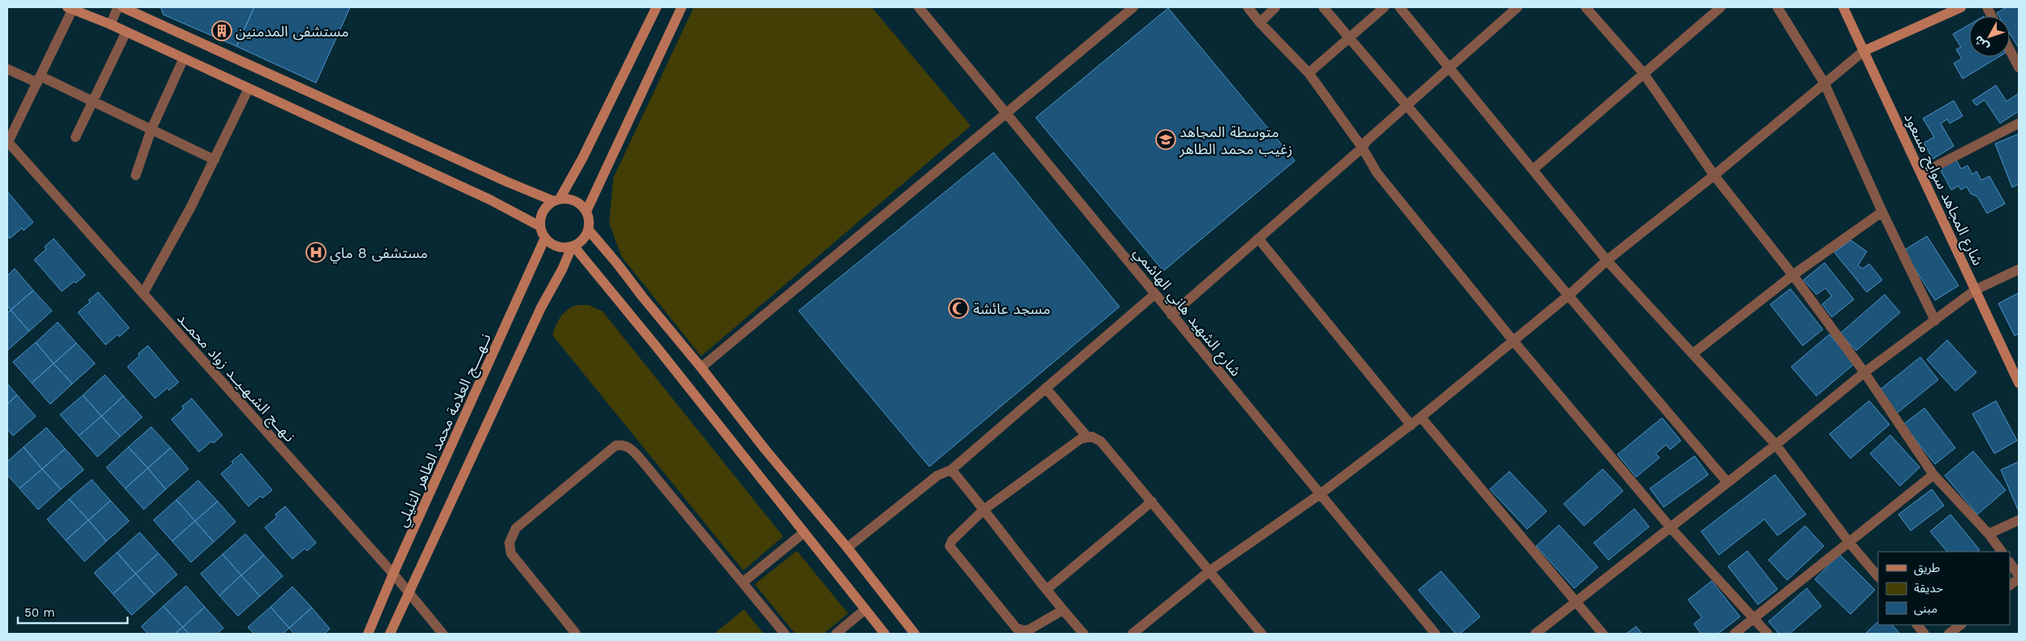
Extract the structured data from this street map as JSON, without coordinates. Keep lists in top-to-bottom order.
{
  "streets": {
    "main road": ["شارع المجاهد سوايح مسعود", "نــهــــج العلامة محمد الطاهر التليلي"],
    "street": ["شارع الشهيد هاني الهاشمي", "نـهــج الشـهـيــد زواد محمــد"]
  },
  "crossings": [
    ["نـهــج الشـهـيــد زواد محمــد", "نــهــــج العلامة محمد الطاهر التليلي"]
  ],
  "places": {
    "building": ["مستشفى المدمنين"],
    "school or university": ["متوسطة المجاهد زغيب محمد الطاهر"],
    "hospital": ["مستشفى 8 ماي"],
    "mosque": ["مسجد عائشة"]
  },
  "legend": ["طريق", "حديقة", "مبنى"],
  "scale_bar": "50 m",
  "north": "bottom left"
}
